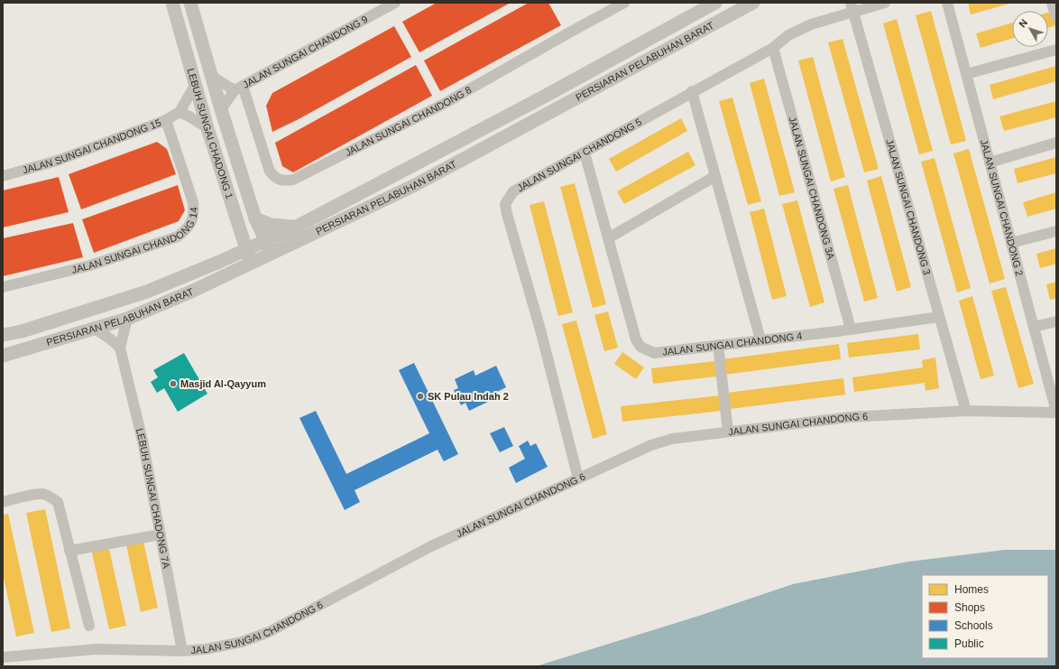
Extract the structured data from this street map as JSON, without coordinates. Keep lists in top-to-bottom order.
{
  "streets": {
    "street": [
      "JALAN SUNGAI CHANDONG 9",
      "PERSIARAN PELABUHAN BARAT",
      "JALAN SUNGAI CHANDONG 8",
      "LEBUH SUNGAI CHADONG 1",
      "JALAN SUNGAI CHANDONG 15",
      "JALAN SUNGAI CHANDONG 5",
      "JALAN SUNGAI CHANDONG 3A",
      "JALAN SUNGAI CHANDONG 3",
      "JALAN SUNGAI CHANDONG 2",
      "JALAN SUNGAI CHANDONG 14",
      "JALAN SUNGAI CHANDONG 4",
      "JALAN SUNGAI CHANDONG 6",
      "LEBUH SUNGAI CHADONG 7A"
    ]
  },
  "crossings": [
    ["JALAN SUNGAI CHANDONG 9", "JALAN SUNGAI CHANDONG 8"],
    ["JALAN SUNGAI CHANDONG 9", "LEBUH SUNGAI CHADONG 1"],
    ["PERSIARAN PELABUHAN BARAT", "LEBUH SUNGAI CHADONG 1"],
    ["LEBUH SUNGAI CHADONG 1", "JALAN SUNGAI CHANDONG 15"],
    ["JALAN SUNGAI CHANDONG 15", "JALAN SUNGAI CHANDONG 14"],
    ["JALAN SUNGAI CHANDONG 5", "JALAN SUNGAI CHANDONG 3A"],
    ["JALAN SUNGAI CHANDONG 5", "JALAN SUNGAI CHANDONG 3"],
    ["JALAN SUNGAI CHANDONG 5", "JALAN SUNGAI CHANDONG 4"],
    ["JALAN SUNGAI CHANDONG 5", "JALAN SUNGAI CHANDONG 6"],
    ["JALAN SUNGAI CHANDONG 3A", "JALAN SUNGAI CHANDONG 4"],
    ["JALAN SUNGAI CHANDONG 3", "JALAN SUNGAI CHANDONG 4"],
    ["JALAN SUNGAI CHANDONG 3", "JALAN SUNGAI CHANDONG 6"],
    ["JALAN SUNGAI CHANDONG 2", "JALAN SUNGAI CHANDONG 6"],
    ["JALAN SUNGAI CHANDONG 6", "LEBUH SUNGAI CHADONG 7A"]
  ],
  "places": ["Masjid Al-Qayyum", "SK Pulau Indah 2"],
  "legend": [
    "Homes",
    "Shops",
    "Schools",
    "Public"
  ],
  "north": "top left"
}
